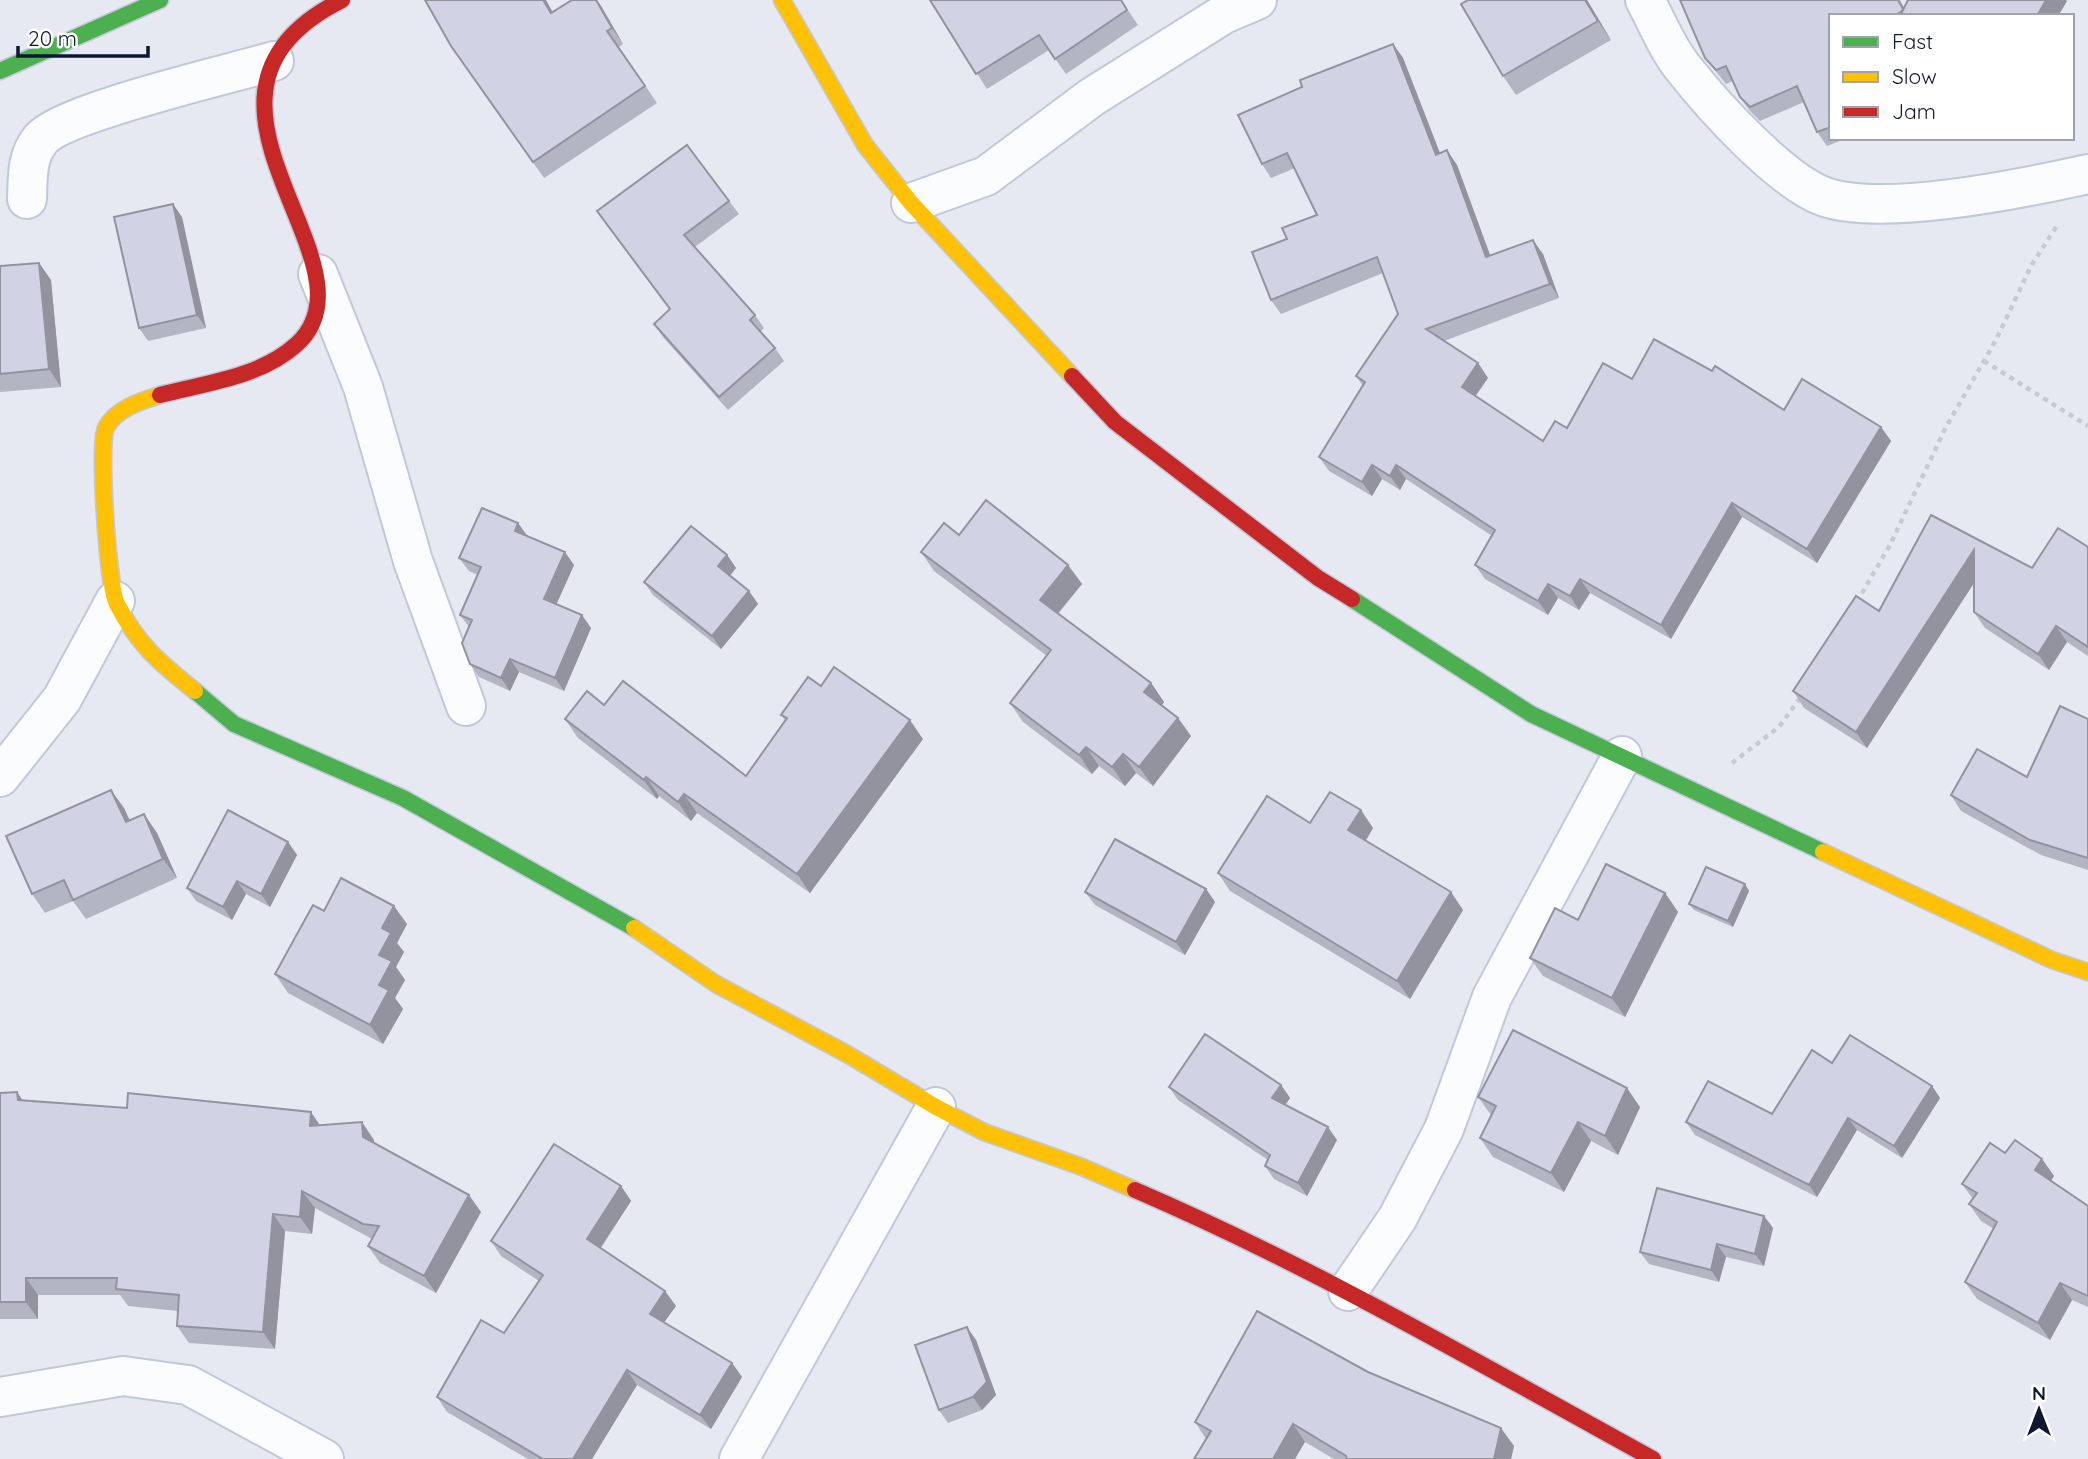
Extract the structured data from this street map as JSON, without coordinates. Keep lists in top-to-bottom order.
{
  "legend": ["Fast", "Slow", "Jam"],
  "scale_bar": "20 m",
  "north": "top"
}
